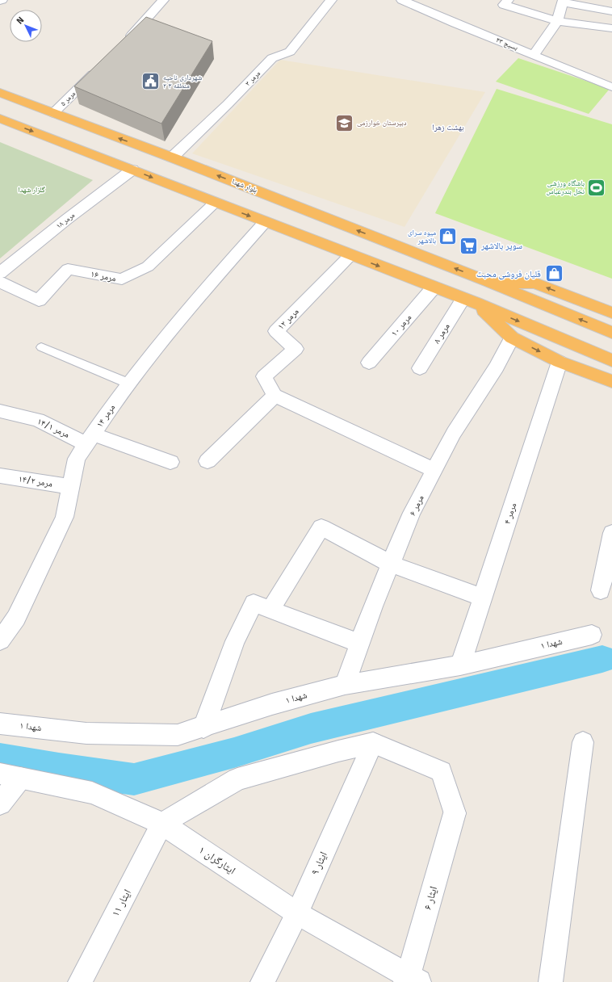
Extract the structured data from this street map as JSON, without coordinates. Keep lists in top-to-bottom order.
{
  "streets": {
    "highway": ["بلوار شهدا"],
    "street": [
      "بسیج ۴۳",
      "مرمر ۳",
      "مرمر ۵",
      "مرمر ۱۸",
      "مرمر ۱۶",
      "مرمر ۱۲",
      "مرمر ۱۰",
      "مرمر ۸",
      "مرمر ۱۴",
      "مرمر ۱۴/۱",
      "مرمر ۱۴/۲",
      "مرمر ۶",
      "مرمر ۴",
      "شهدا ۱",
      "ایثارگران ۱",
      "ایثار ۹",
      "ایثار ۶",
      "ایثار ۱۱"
    ]
  },
  "crossings": [
    ["مرمر ۳", "بلوار شهدا"],
    ["مرمر ۵", "بلوار شهدا"],
    ["مرمر ۱۴", "مرمر ۱۴/۱"],
    ["مرمر ۱۴", "مرمر ۱۴/۲"],
    ["مرمر ۶", "شهدا ۱"],
    ["مرمر ۴", "شهدا ۱"],
    ["ایثارگران ۱", "ایثار ۹"],
    ["ایثارگران ۱", "ایثار ۶"],
    ["ایثارگران ۱", "ایثار ۱۱"],
    ["ایثار ۹", "ایثار ۶"]
  ],
  "districts": ["بهشت زهرا"],
  "parks": ["گلزار شهدا"],
  "places": {
    "public building": ["شهرداری ناحیه ۲ منطقه ۳"],
    "school or university": ["دبیرستان خوارزمی"],
    "sports": ["باشگاه ورزشی نخل بندرعباس"],
    "shop": ["میوه سرای بالاشهر", "قلیان فروشی محبت"],
    "supermarket": ["سوپر بالاشهر"]
  },
  "north": "top left"
}
